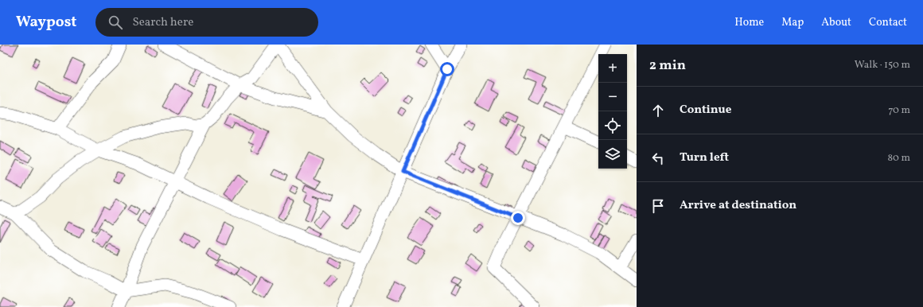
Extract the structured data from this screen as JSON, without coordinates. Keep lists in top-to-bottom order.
{
  "page": {
    "header": "Waypost",
    "search": "Search here",
    "nav": [
      "Home",
      "Map",
      "About",
      "Contact"
    ],
    "heading": ["2 min", "Walk · 150 m"],
    "map_buttons": ["+", "−"],
    "list": [
      ["Continue", "70 m"],
      ["Turn left", "80 m"],
      "Arrive at destination"
    ]
  }
}
